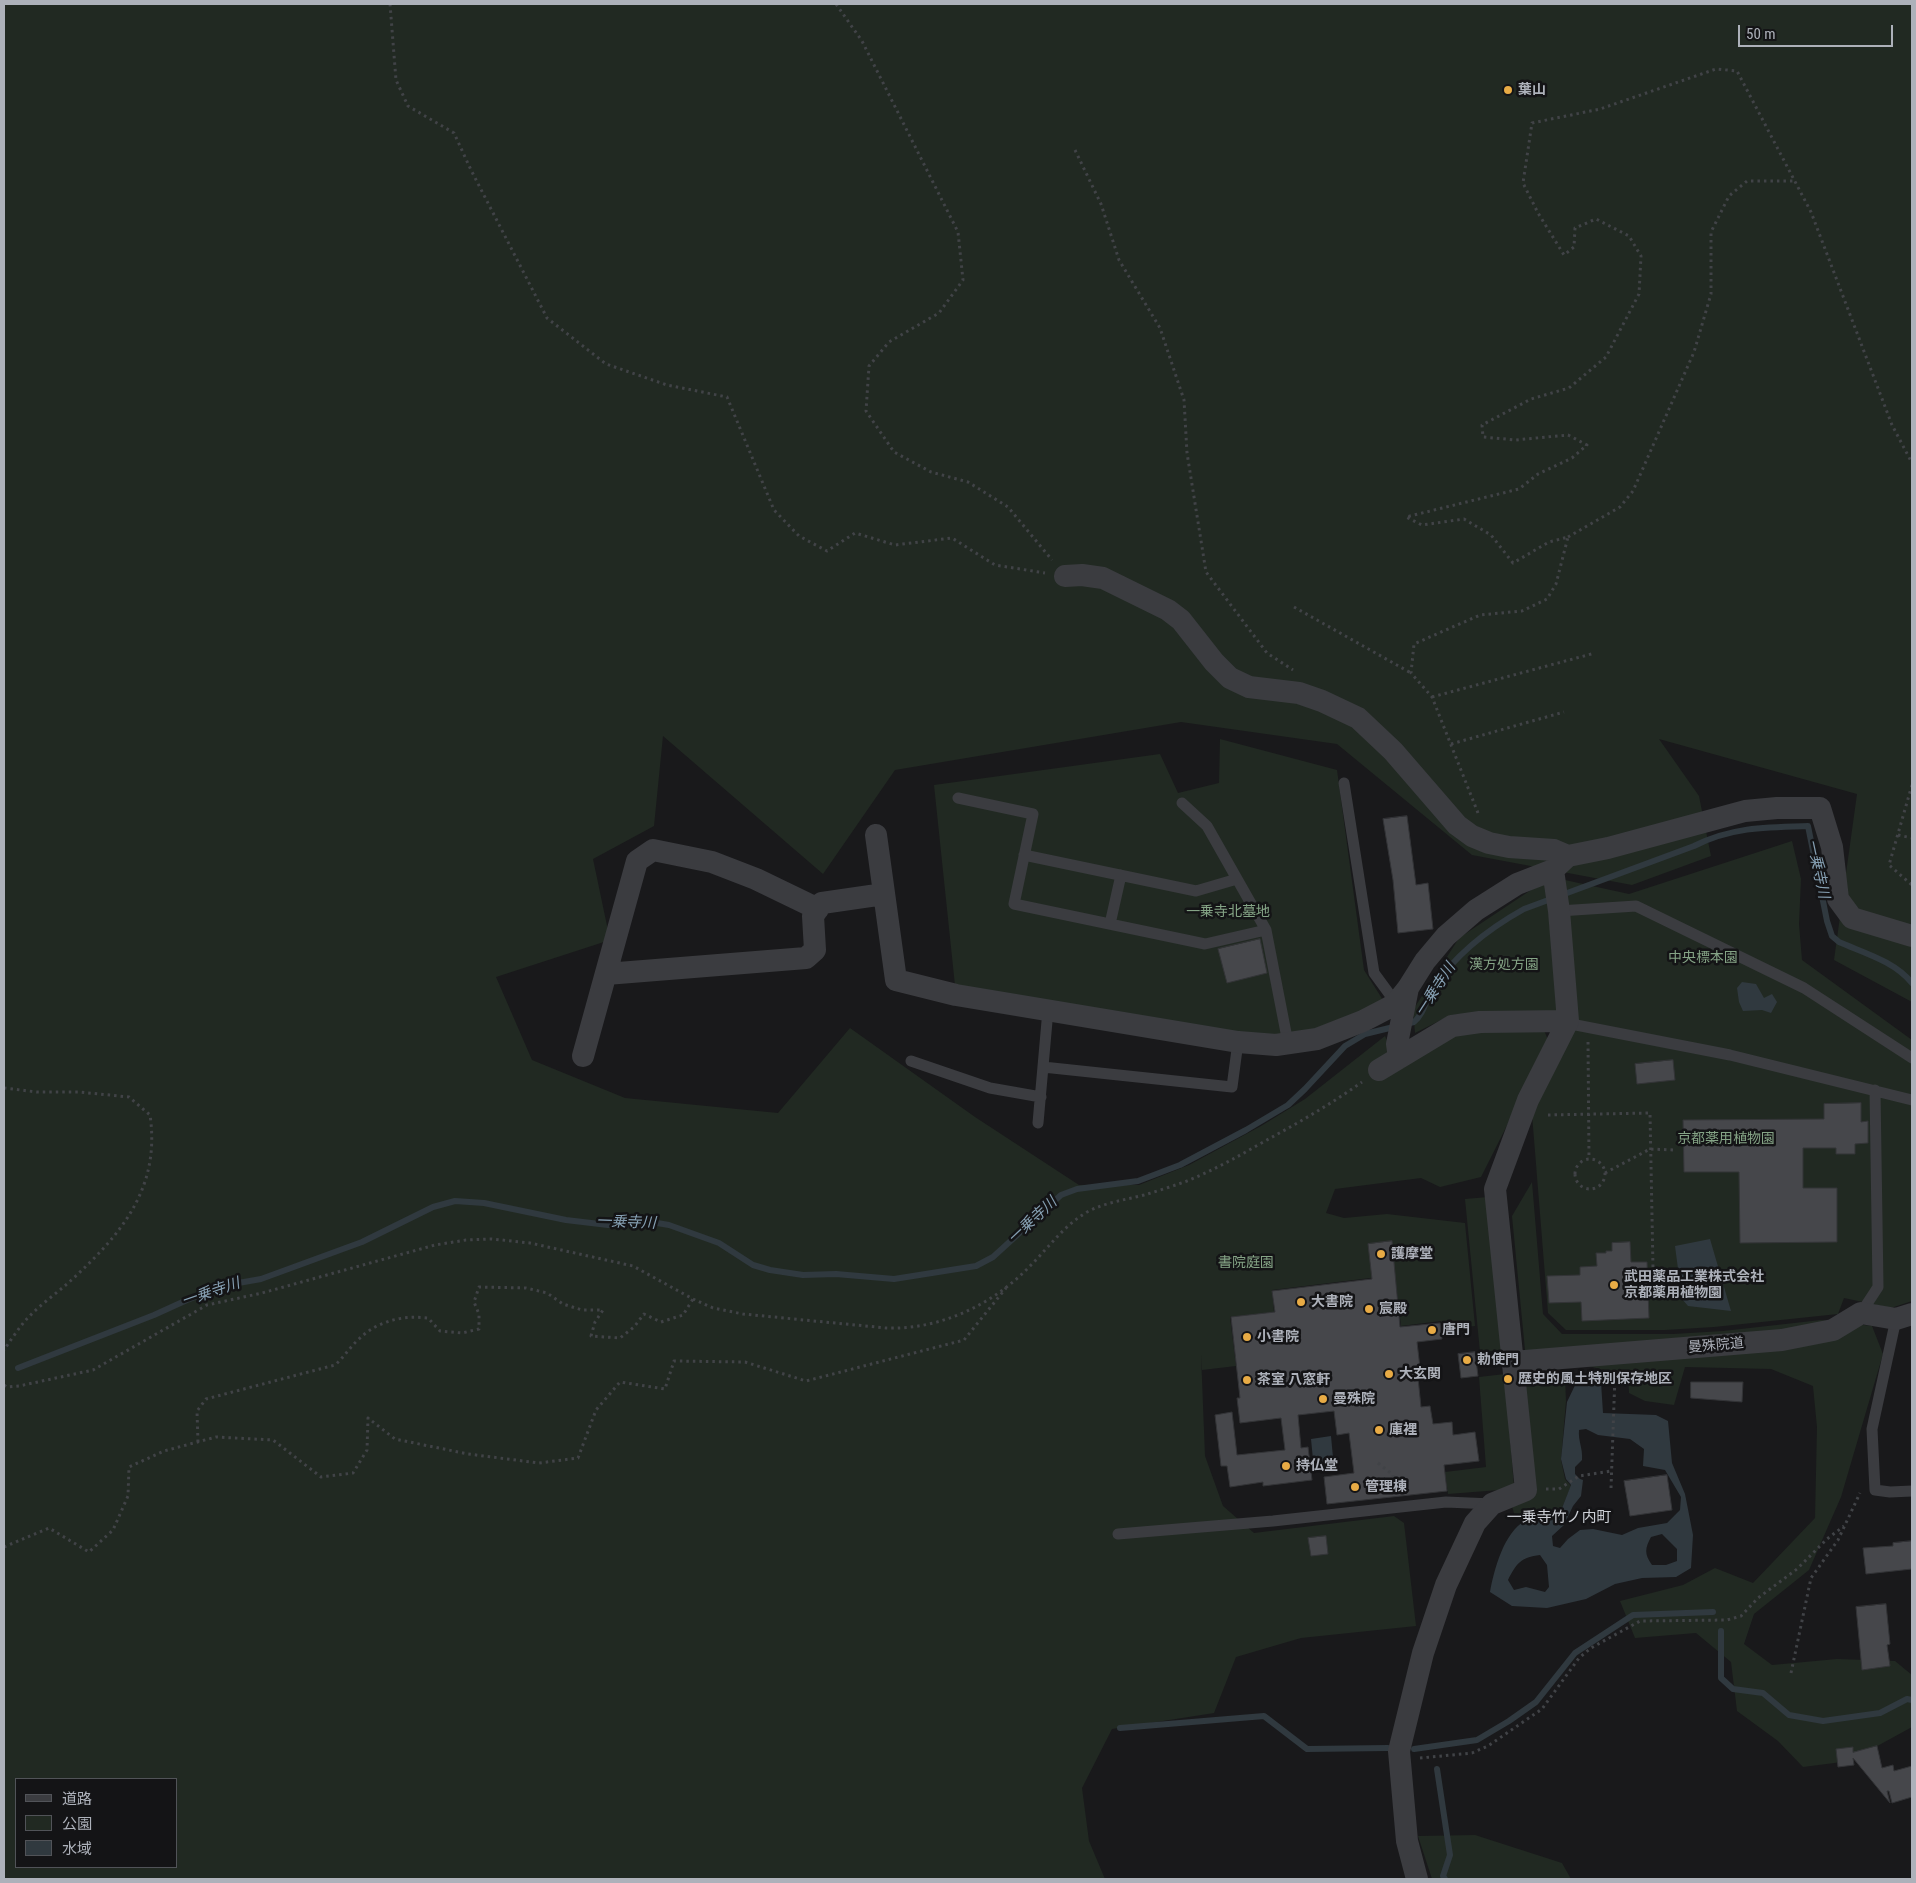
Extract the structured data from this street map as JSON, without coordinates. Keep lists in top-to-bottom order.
{
  "streets": {
    "street": ["曼殊院道"]
  },
  "districts": ["一乗寺竹ノ内町"],
  "water": ["一乗寺川"],
  "parks": [
    "一乗寺北墓地",
    "中央標本園",
    "漢方処方園",
    "京都薬用植物園",
    "書院庭園"
  ],
  "places": [
    "葉山",
    "護摩堂",
    "武田薬品工業株式会社 京都薬用植物園",
    "大書院",
    "宸殿",
    "唐門",
    "小書院",
    "勅使門",
    "大玄関",
    "歴史的風土特別保存地区",
    "茶室 八窓軒",
    "曼殊院",
    "庫裡",
    "持仏堂",
    "管理棟"
  ],
  "legend": ["道路", "公園", "水域"],
  "scale_bar": "50 m"
}
